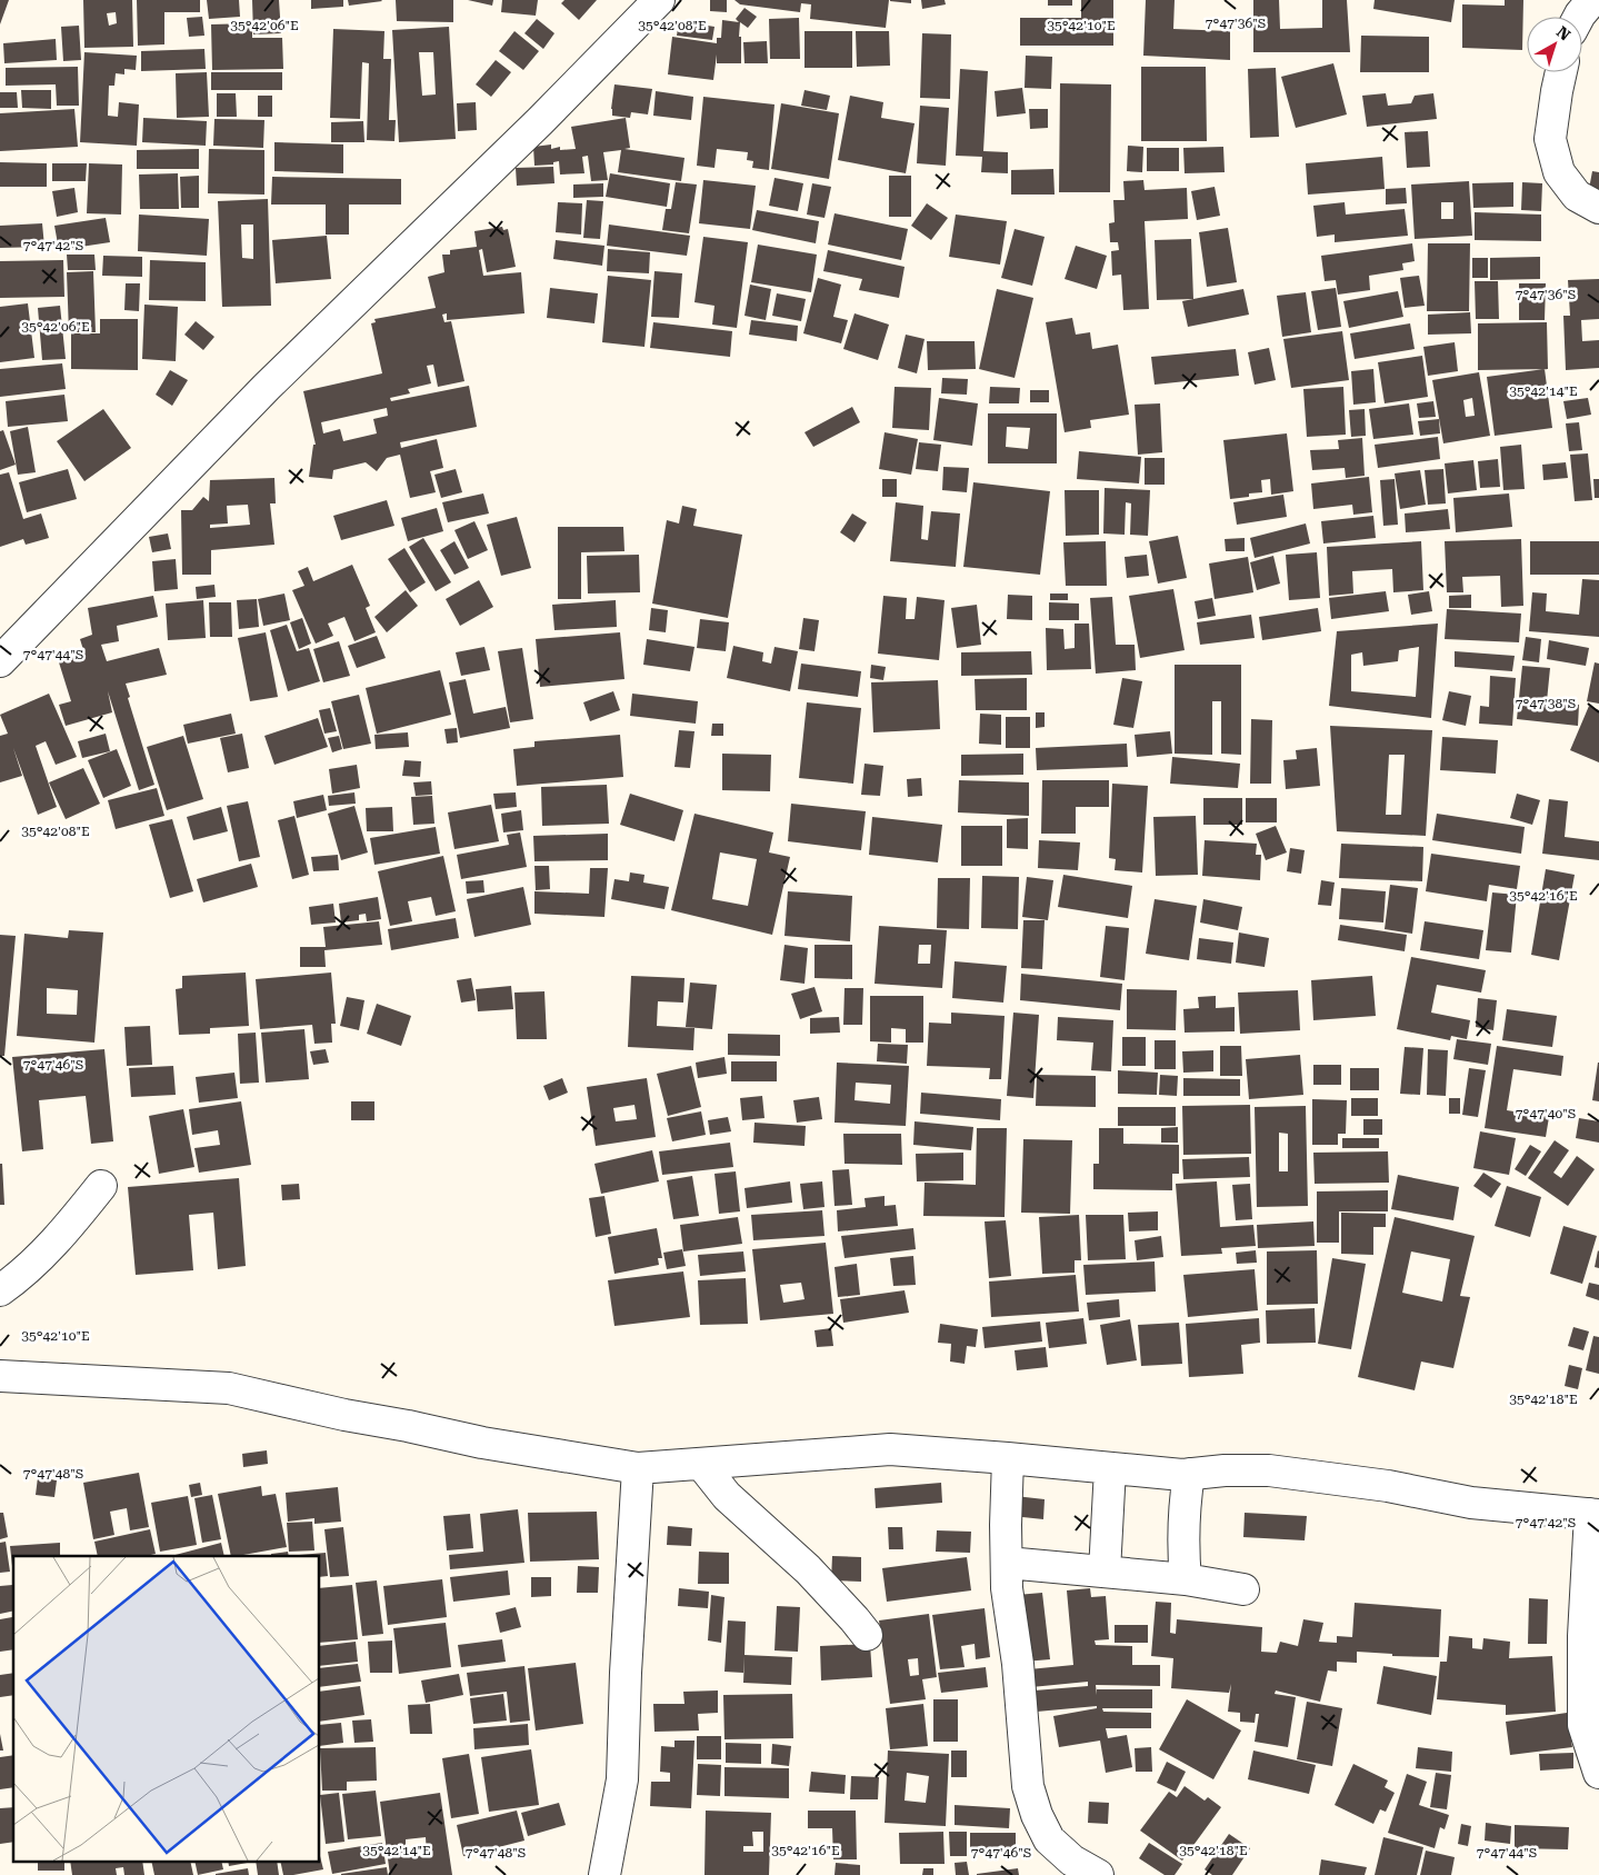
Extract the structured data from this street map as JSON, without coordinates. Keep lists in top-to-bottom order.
{
  "north": "top right",
  "coordinates": [
    "7°47'36\"S",
    "35°42'06\"E",
    "35°42'08\"E",
    "35°42'10\"E",
    "7°47'42\"S",
    "35°42'14\"E",
    "7°47'44\"S",
    "7°47'38\"S",
    "35°42'16\"E",
    "7°47'46\"S",
    "7°47'40\"S",
    "35°42'18\"E",
    "7°47'48\"S"
  ]
}
